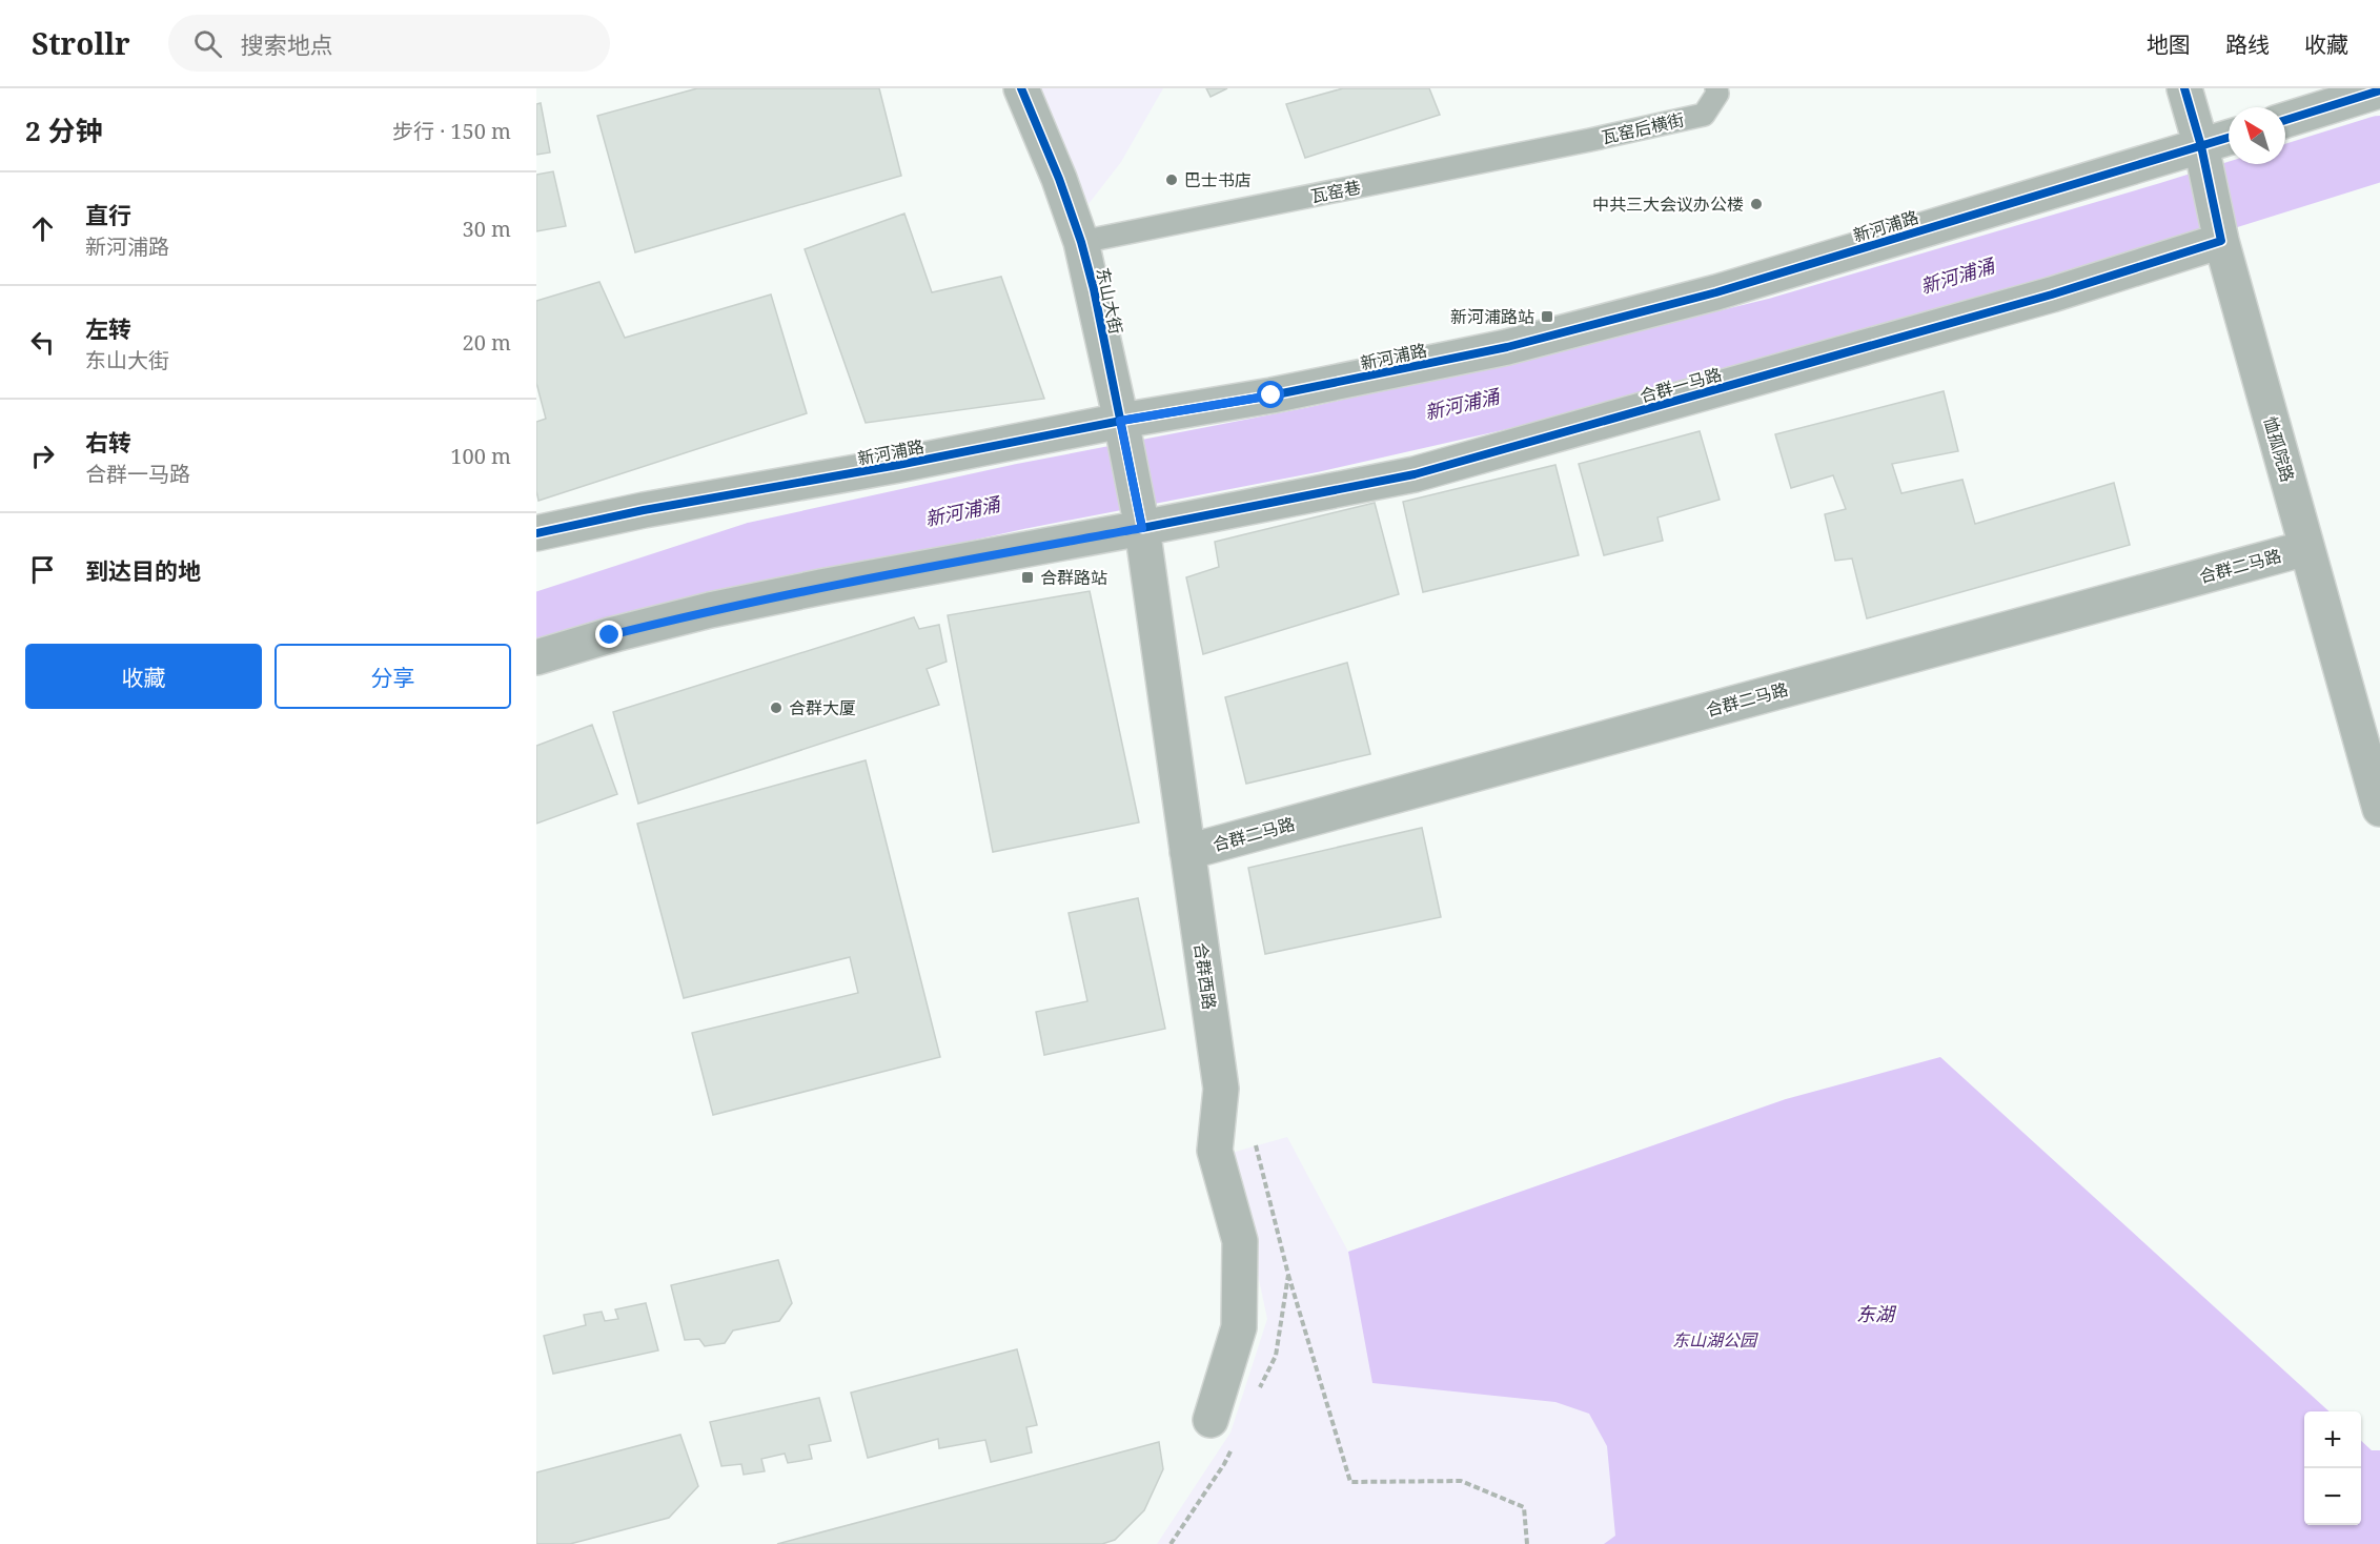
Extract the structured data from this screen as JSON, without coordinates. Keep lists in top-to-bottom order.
{
  "streets": {
    "street": [
      "新河浦路",
      "东山大街",
      "合群一马路",
      "恤孤院路",
      "合群二马路",
      "合群西路"
    ],
    "lane": ["瓦窑后横街", "瓦窑巷"]
  },
  "crossings": [
    ["瓦窑后横街", "瓦窑巷"],
    ["瓦窑巷", "东山大街"],
    ["新河浦路", "东山大街"],
    ["新河浦路", "恤孤院路"],
    ["东山大街", "合群一马路"],
    ["东山大街", "合群西路"],
    ["合群一马路", "恤孤院路"],
    ["合群一马路", "合群西路"],
    ["恤孤院路", "合群二马路"],
    ["合群二马路", "合群西路"]
  ],
  "water": ["新河浦涌", "东湖"],
  "parks": ["东山湖公园"],
  "places": {
    "other": ["巴士书店", "中共三大会议办公楼", "合群大厦"],
    "transit": ["新河浦路站", "合群路站"]
  },
  "north": "top left",
  "page": {
    "header": "Strollr",
    "search": "搜索地点",
    "nav": ["地图", "路线", "收藏"],
    "heading": ["2 分钟", "步行 · 150 m"],
    "list": [
      ["直行", "新河浦路", "30 m"],
      ["左转", "东山大街", "20 m"],
      ["右转", "合群一马路", "100 m"],
      "到达目的地"
    ],
    "buttons": ["收藏", "分享"],
    "map_buttons": ["+", "−"]
  }
}
